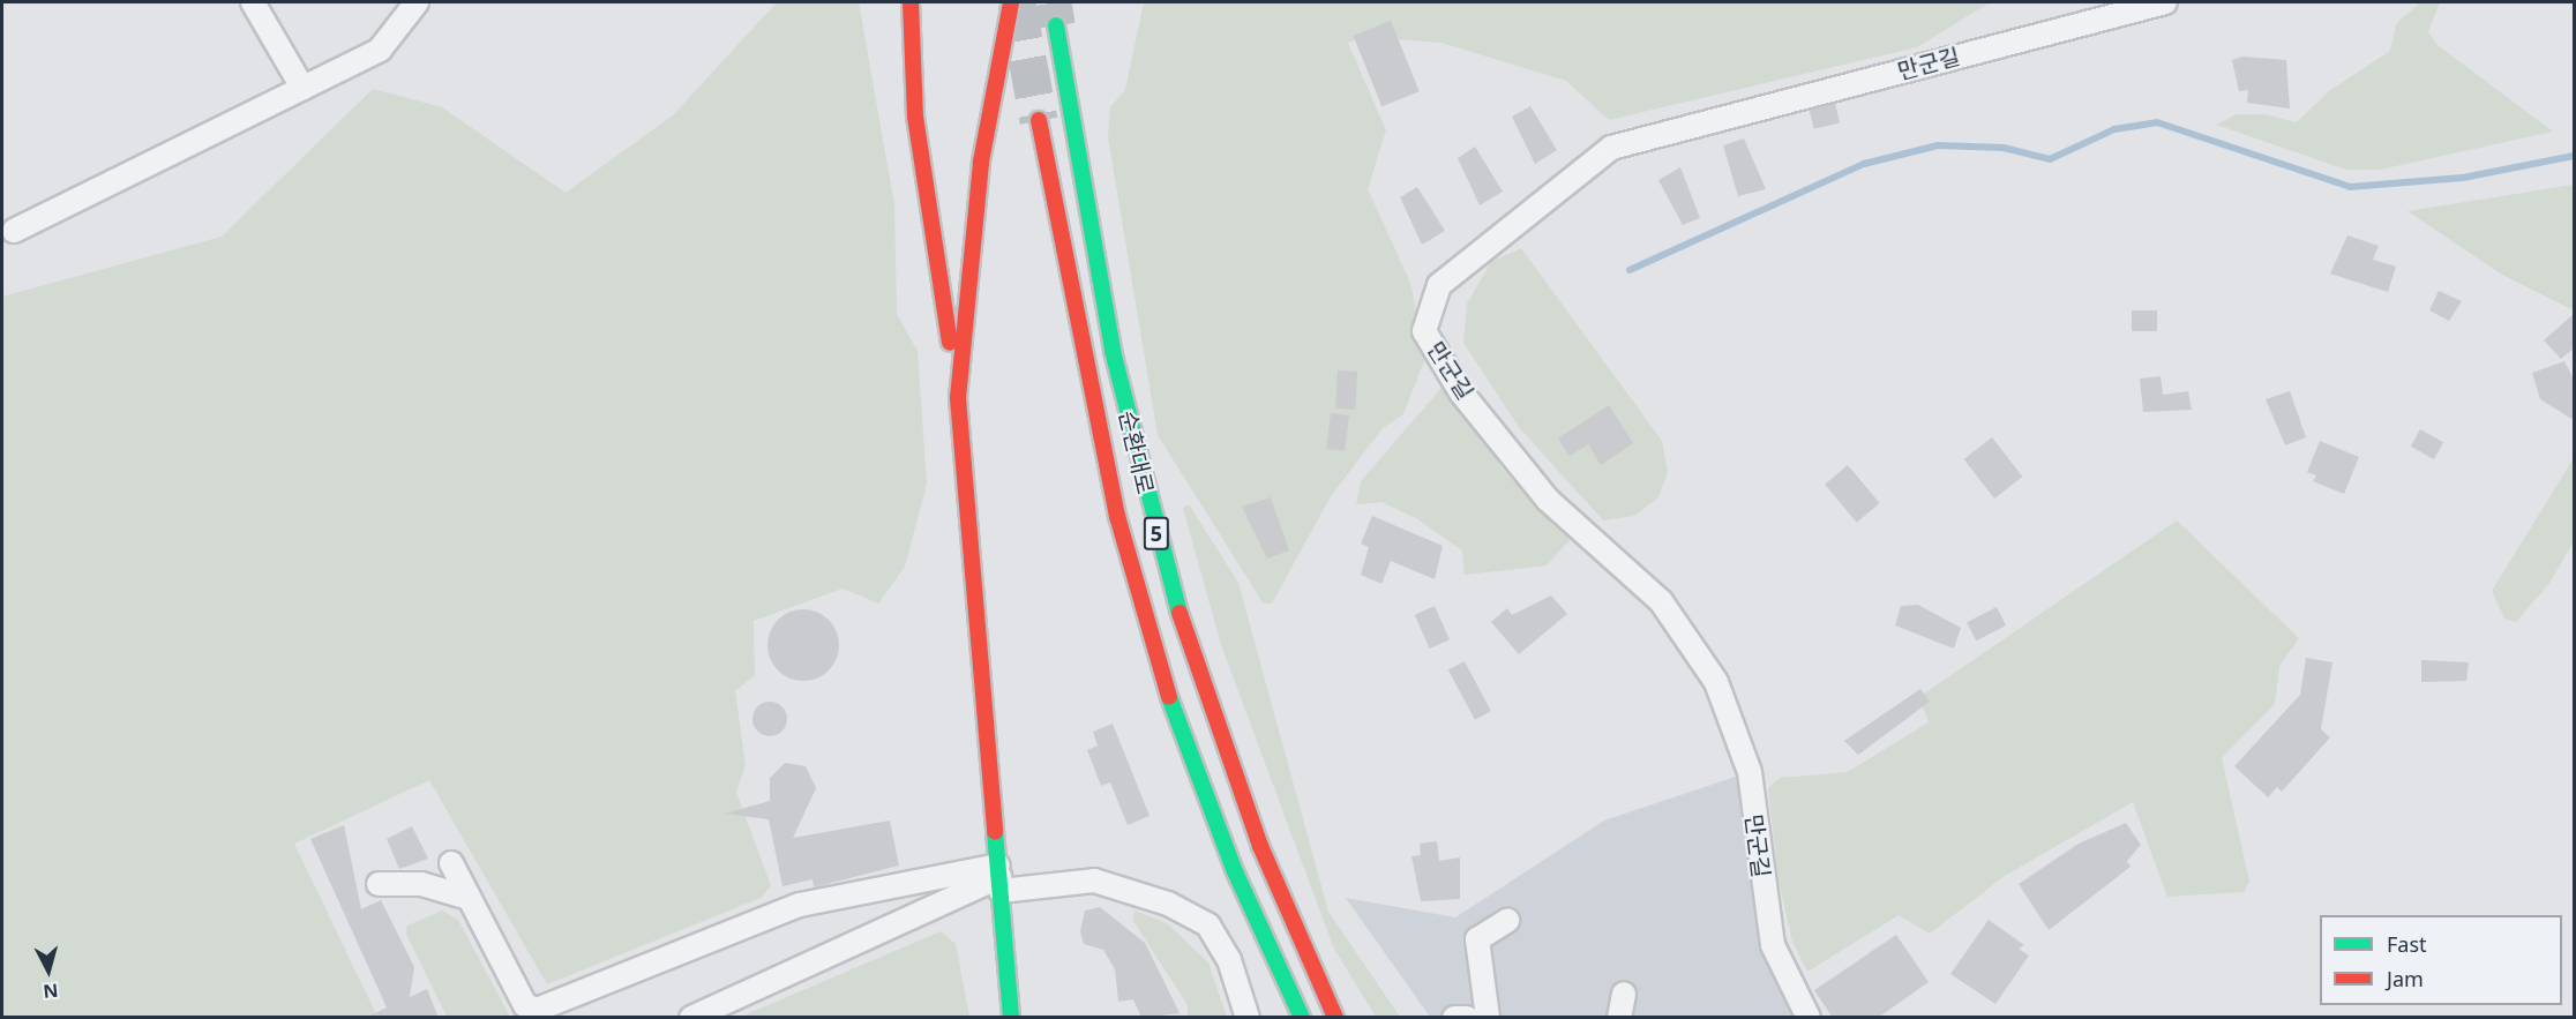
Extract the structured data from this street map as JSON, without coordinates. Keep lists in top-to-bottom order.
{
  "streets": {
    "main road": ["순환대로", "5"],
    "street": ["만군길"]
  },
  "legend": ["Fast", "Jam"],
  "north": "bottom"
}
